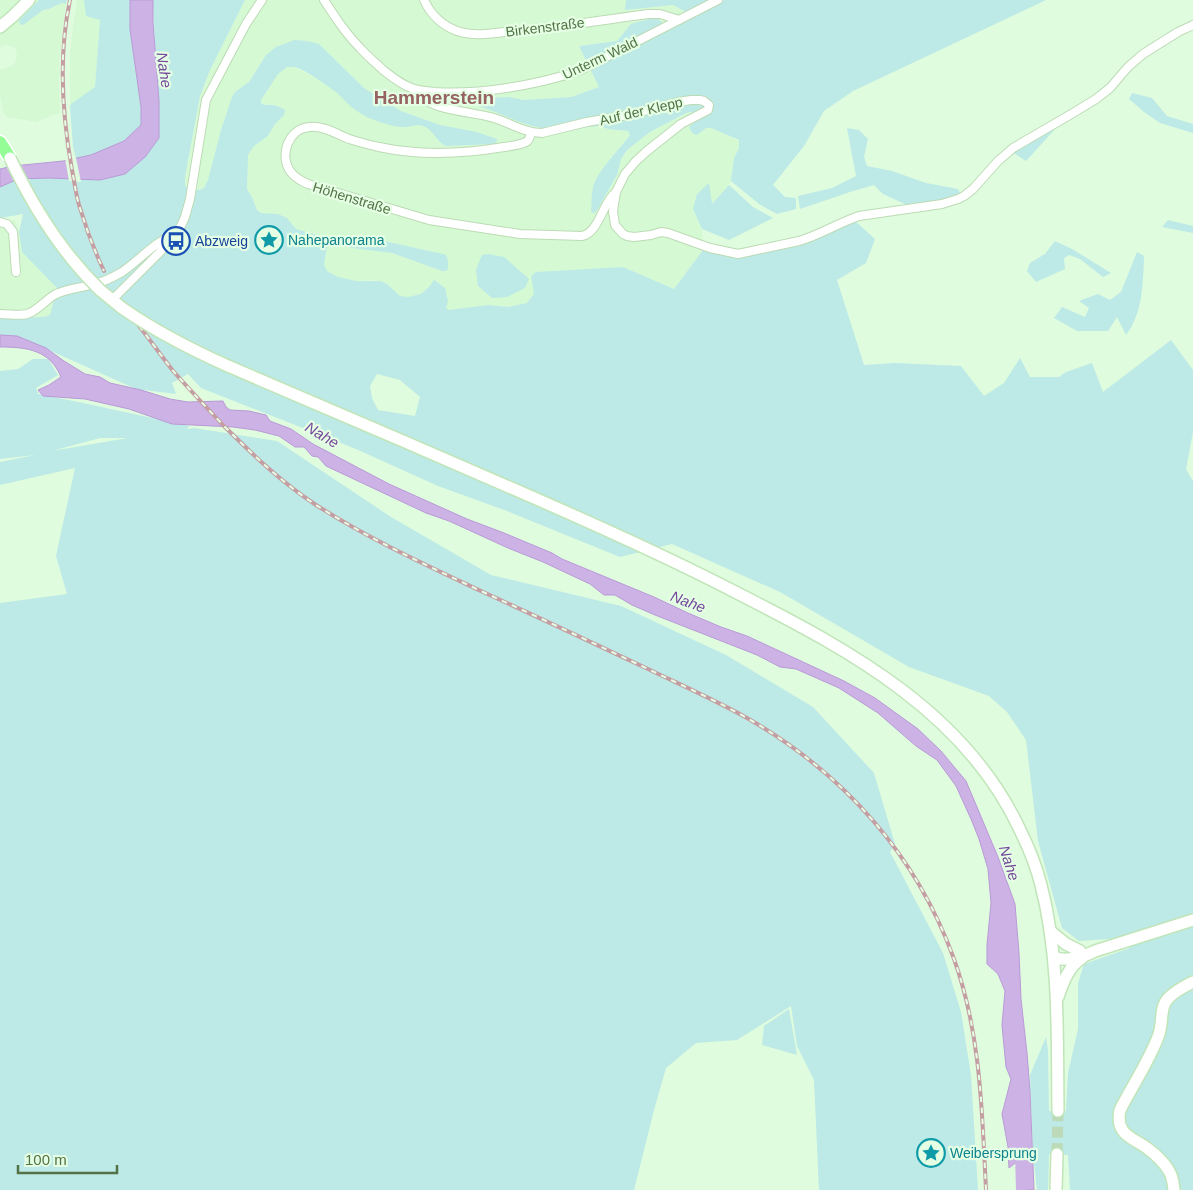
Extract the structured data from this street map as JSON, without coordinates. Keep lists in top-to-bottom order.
{
  "streets": {
    "street": [
      "Birkenstraße",
      "Unterm Wald",
      "Auf der Klepp",
      "Höhenstraße"
    ]
  },
  "crossings": [
    ["Birkenstraße", "Unterm Wald"],
    ["Auf der Klepp", "Höhenstraße"]
  ],
  "districts": ["Hammerstein"],
  "water": ["Nahe"],
  "places": {
    "place": ["Nahepanorama", "Weibersprung"],
    "bus stop": ["Abzweig"]
  },
  "scale_bar": "100 m"
}
